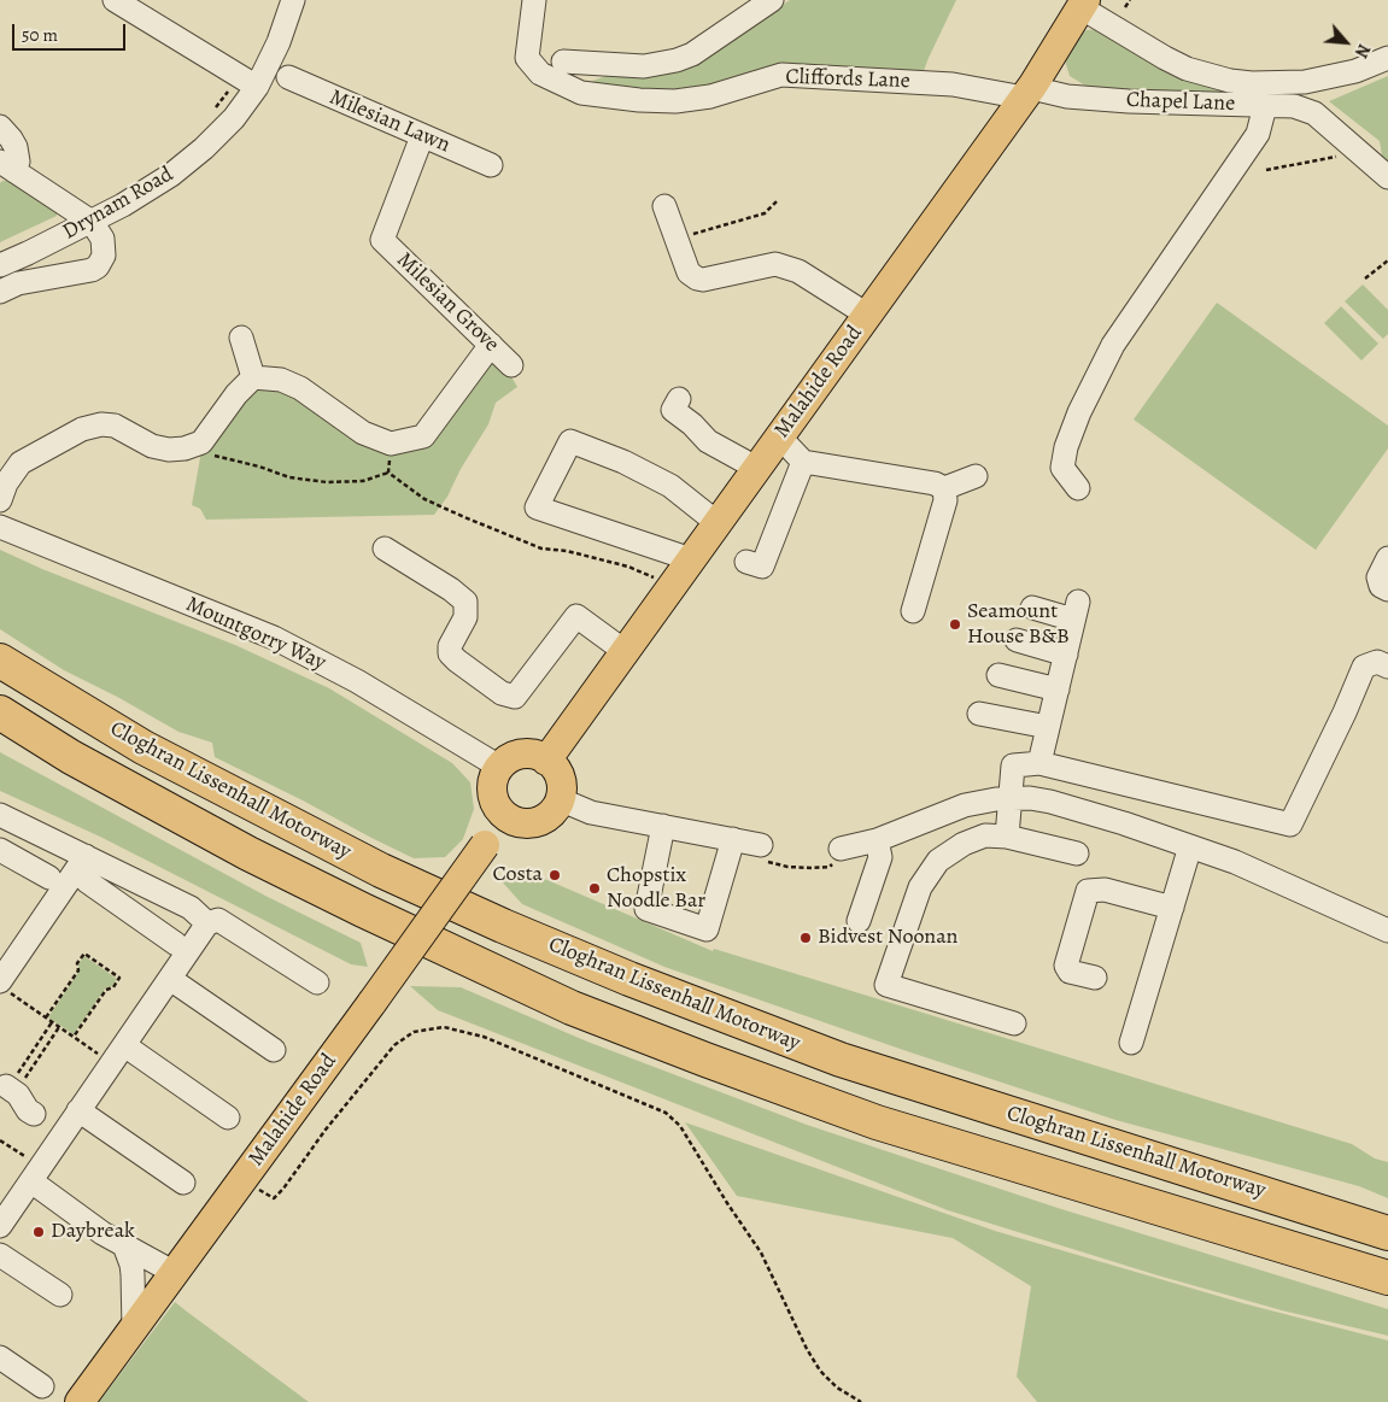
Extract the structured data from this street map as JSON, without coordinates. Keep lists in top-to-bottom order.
{
  "streets": {
    "highway": ["Cloghran Lissenhall Motorway"],
    "main road": ["Malahide Road"],
    "street": [
      "Cliffords Lane",
      "Chapel Lane",
      "Milesian Lawn",
      "Drynam Road",
      "Milesian Grove",
      "Mountgorry Way"
    ]
  },
  "crossings": [
    ["Cliffords Lane", "Chapel Lane"],
    ["Cliffords Lane", "Malahide Road"],
    ["Chapel Lane", "Malahide Road"],
    ["Milesian Lawn", "Milesian Grove"],
    ["Malahide Road", "Mountgorry Way"]
  ],
  "places": [
    "Seamount House B&B",
    "Costa",
    "Chopstix Noodle Bar",
    "Bidvest Noonan",
    "Daybreak"
  ],
  "scale_bar": "50 m",
  "north": "bottom right"
}
